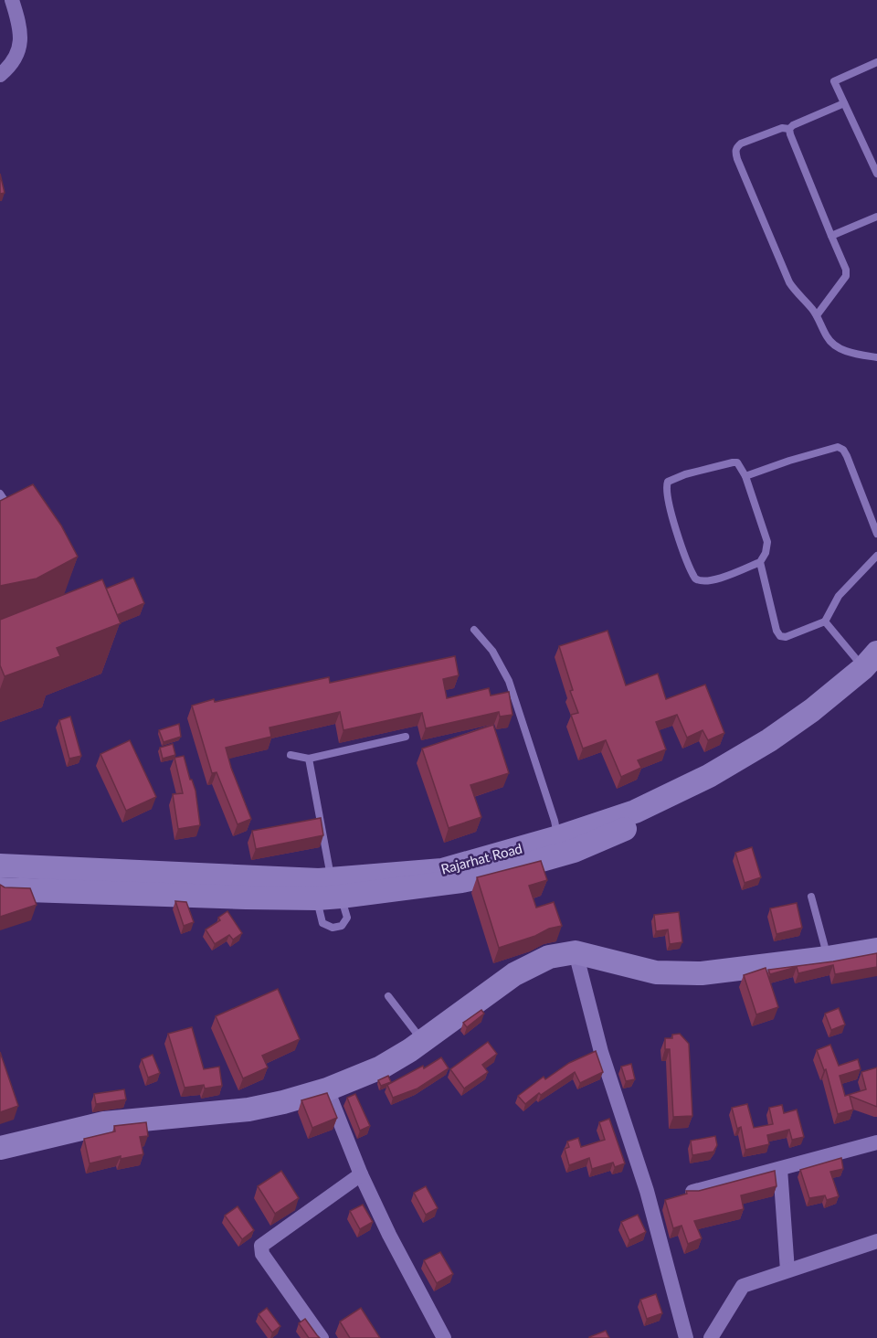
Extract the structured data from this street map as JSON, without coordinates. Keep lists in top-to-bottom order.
{
  "streets": {
    "main road": ["Rajarhat Road"]
  }
}
